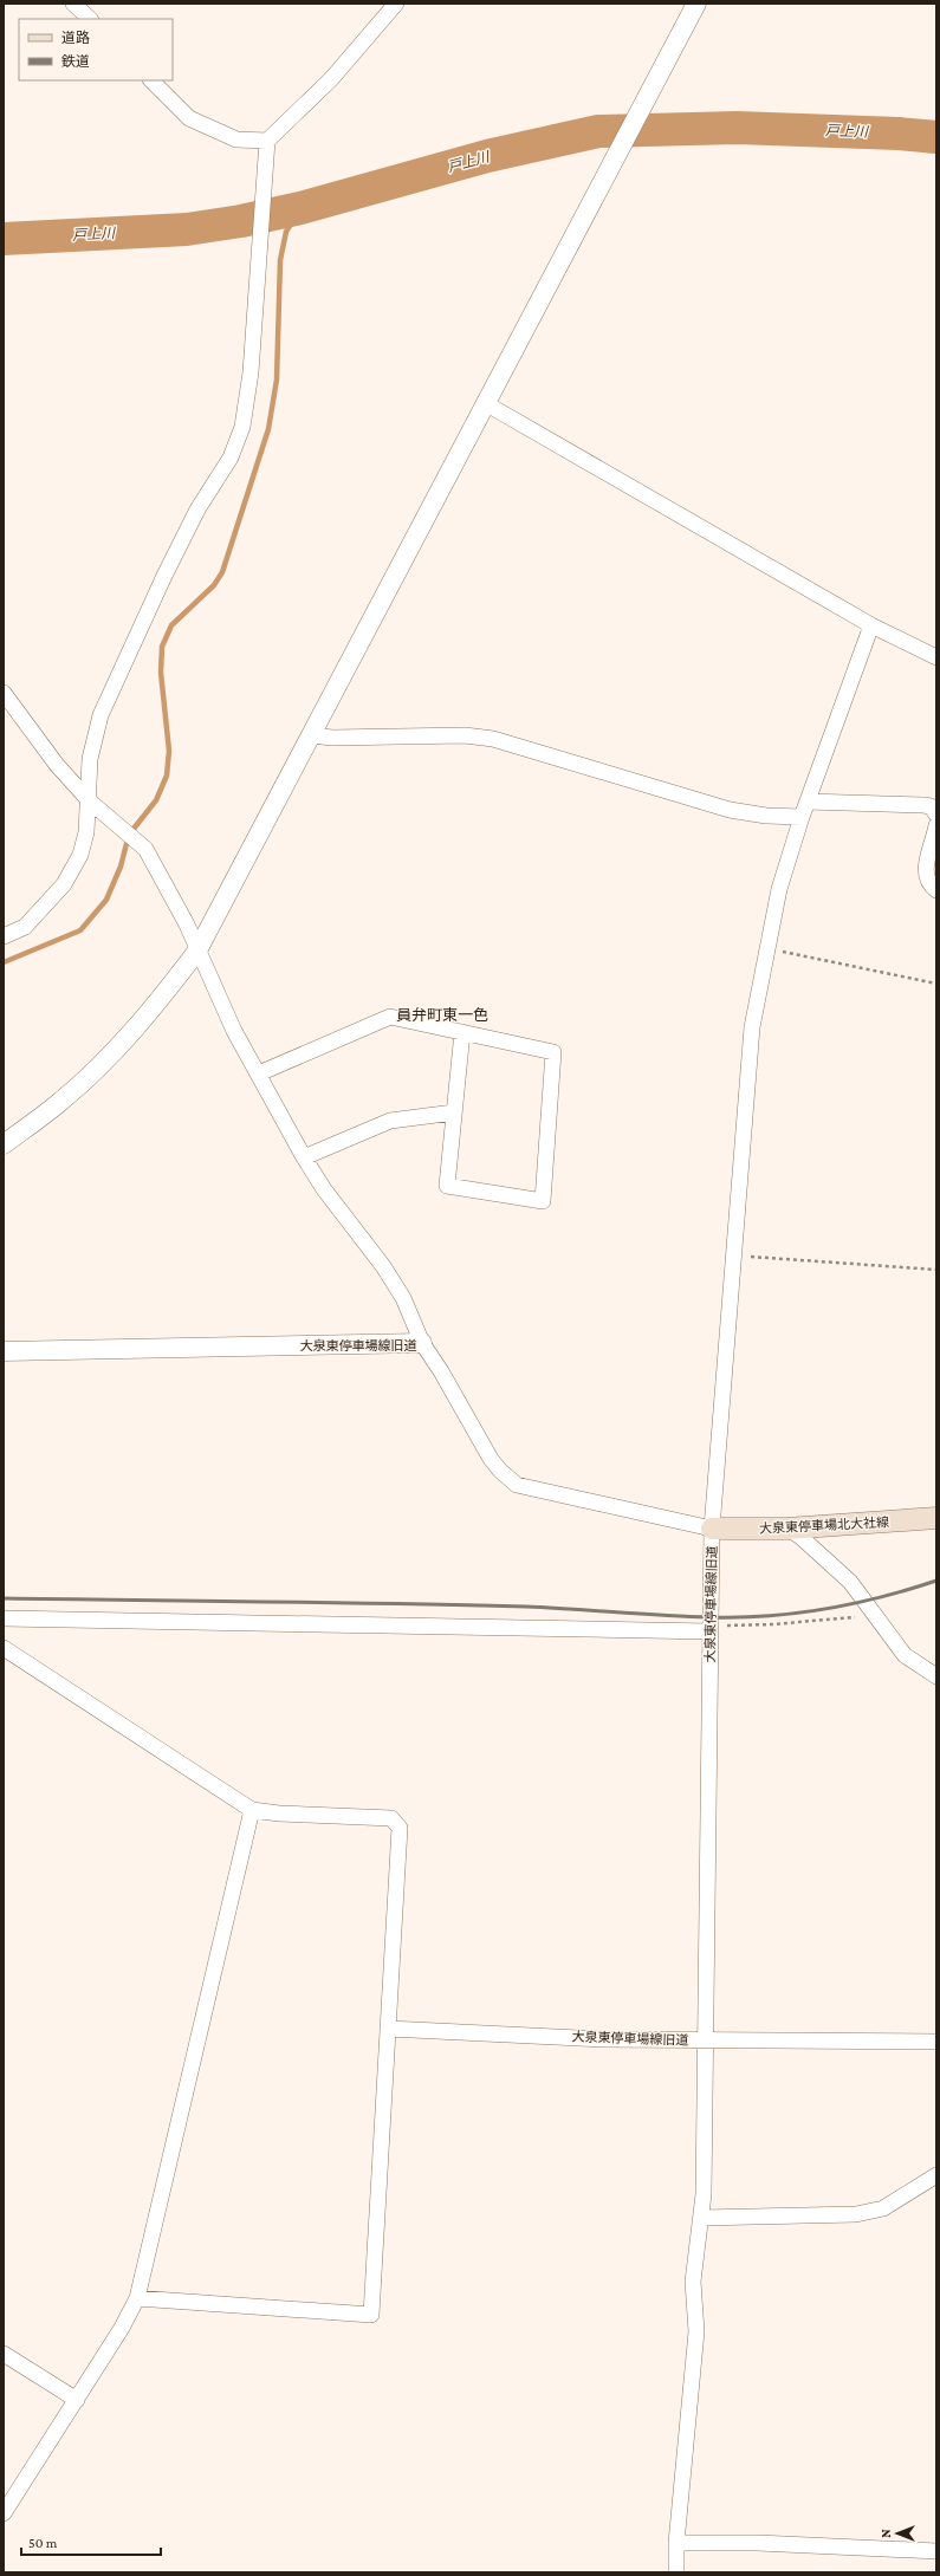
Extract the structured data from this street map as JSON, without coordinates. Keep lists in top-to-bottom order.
{
  "streets": {
    "main road": ["大泉東停車場北大社線"],
    "street": ["大泉東停車場線旧道"]
  },
  "crossings": [
    ["大泉東停車場線旧道", "大泉東停車場北大社線"]
  ],
  "districts": ["員弁町東一色"],
  "water": ["戸上川"],
  "legend": ["道路", "鉄道"],
  "scale_bar": "50 m",
  "north": "left"
}
